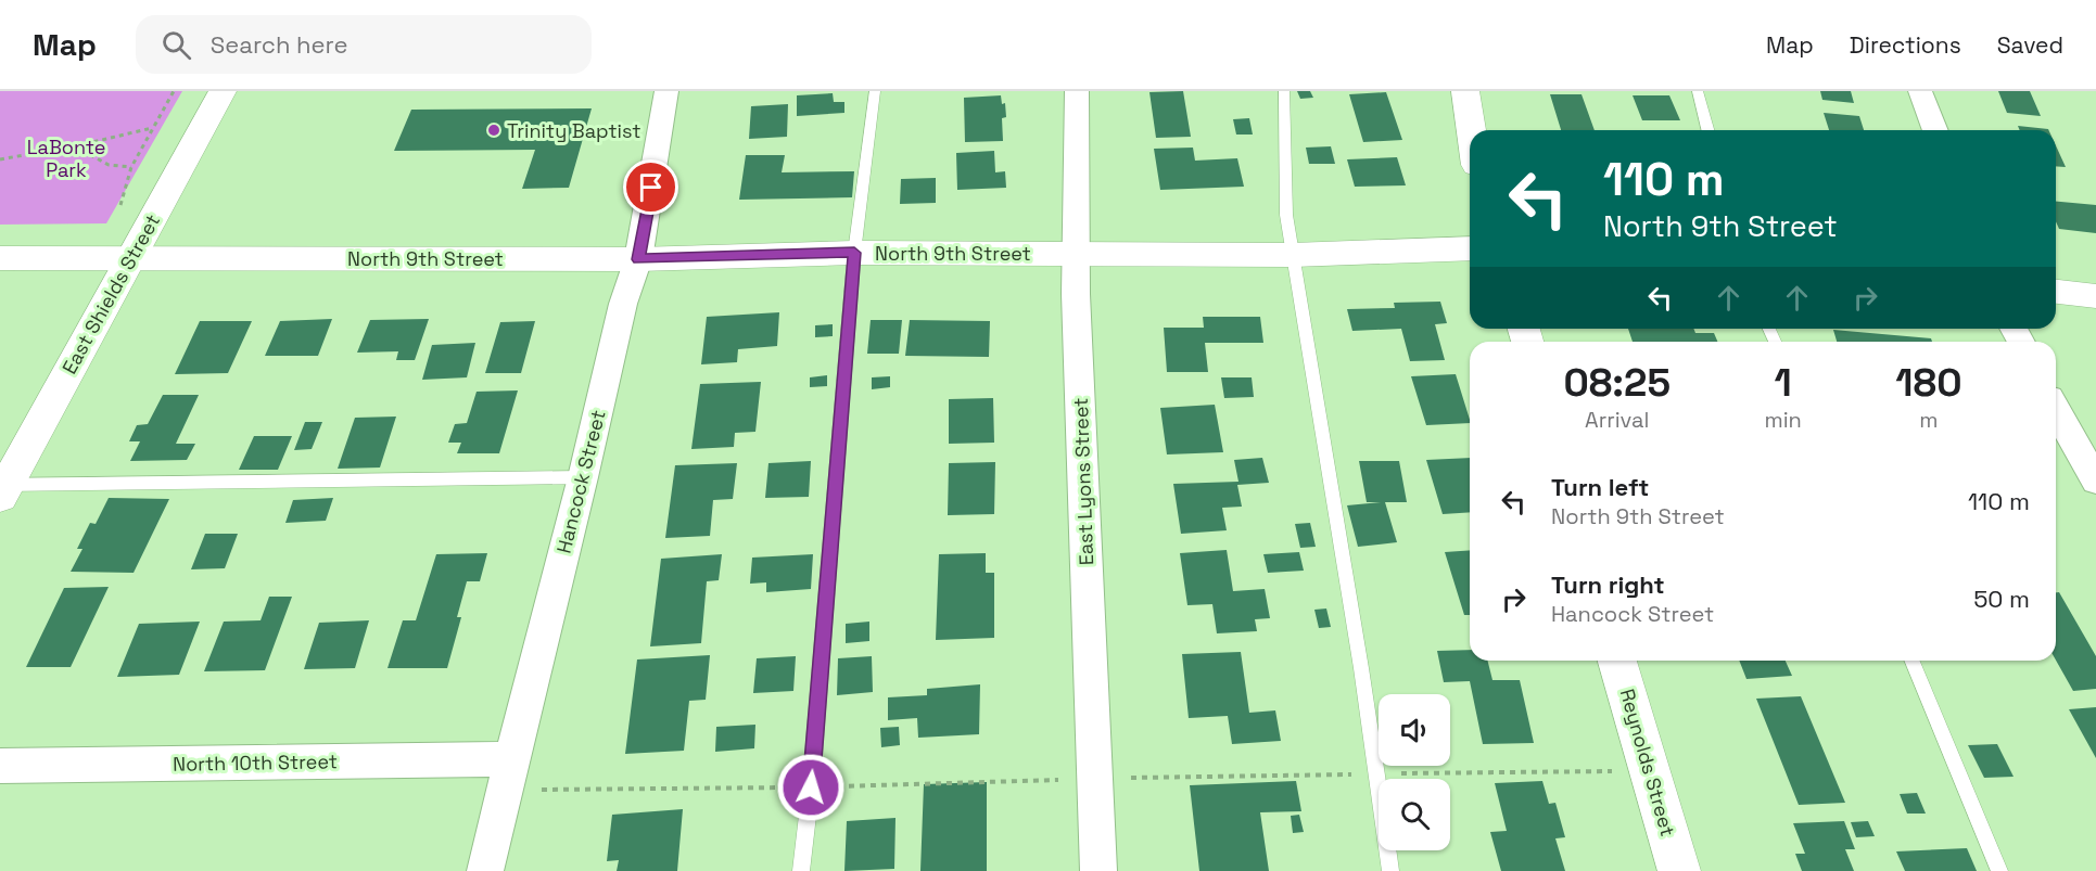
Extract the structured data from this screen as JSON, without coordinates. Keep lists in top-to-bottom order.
{
  "streets": {
    "main road": ["North 9th Street", "East Shields Street", "Reynolds Street"],
    "street": ["Hancock Street", "East Lyons Street", "North 10th Street"]
  },
  "crossings": [
    ["North 9th Street", "East Shields Street"],
    ["North 9th Street", "Hancock Street"],
    ["North 9th Street", "East Lyons Street"],
    ["Hancock Street", "North 10th Street"]
  ],
  "parks": ["LaBonte Park"],
  "places": ["Trinity Baptist"],
  "page": {
    "header": "Map",
    "search": "Search here",
    "nav": ["Map", "Directions", "Saved"],
    "turn": ["110 m", "North 9th Street"],
    "eta": [
      "08:25",
      "Arrival",
      "1",
      "min",
      "180",
      "m"
    ],
    "list": [
      {
        "name": "Turn left",
        "note": "North 9th Street",
        "value": "110 m"
      },
      {
        "name": "Turn right",
        "note": "Hancock Street",
        "value": "50 m"
      }
    ]
  }
}
